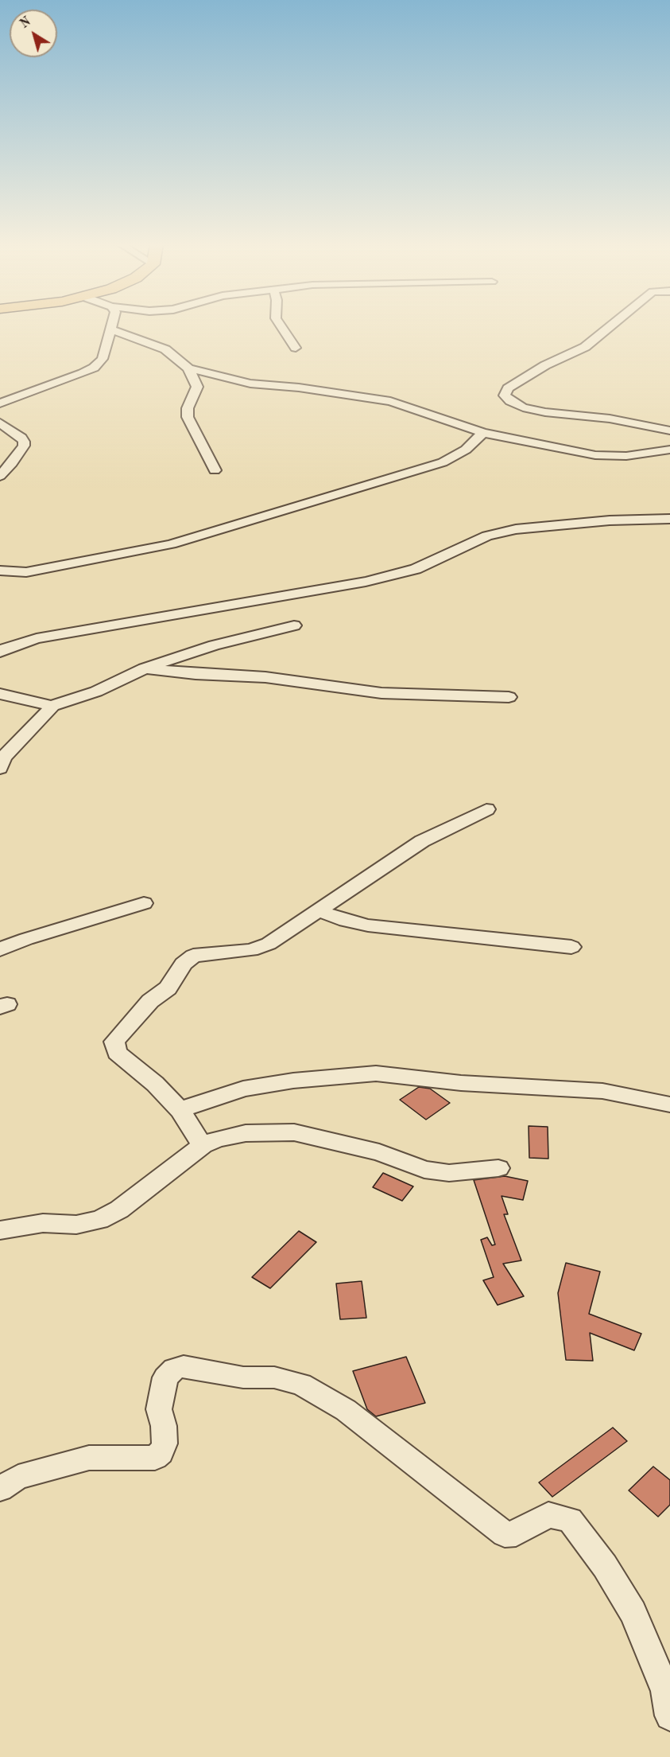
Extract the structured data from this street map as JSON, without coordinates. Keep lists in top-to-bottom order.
{
  "north": "top left"
}
